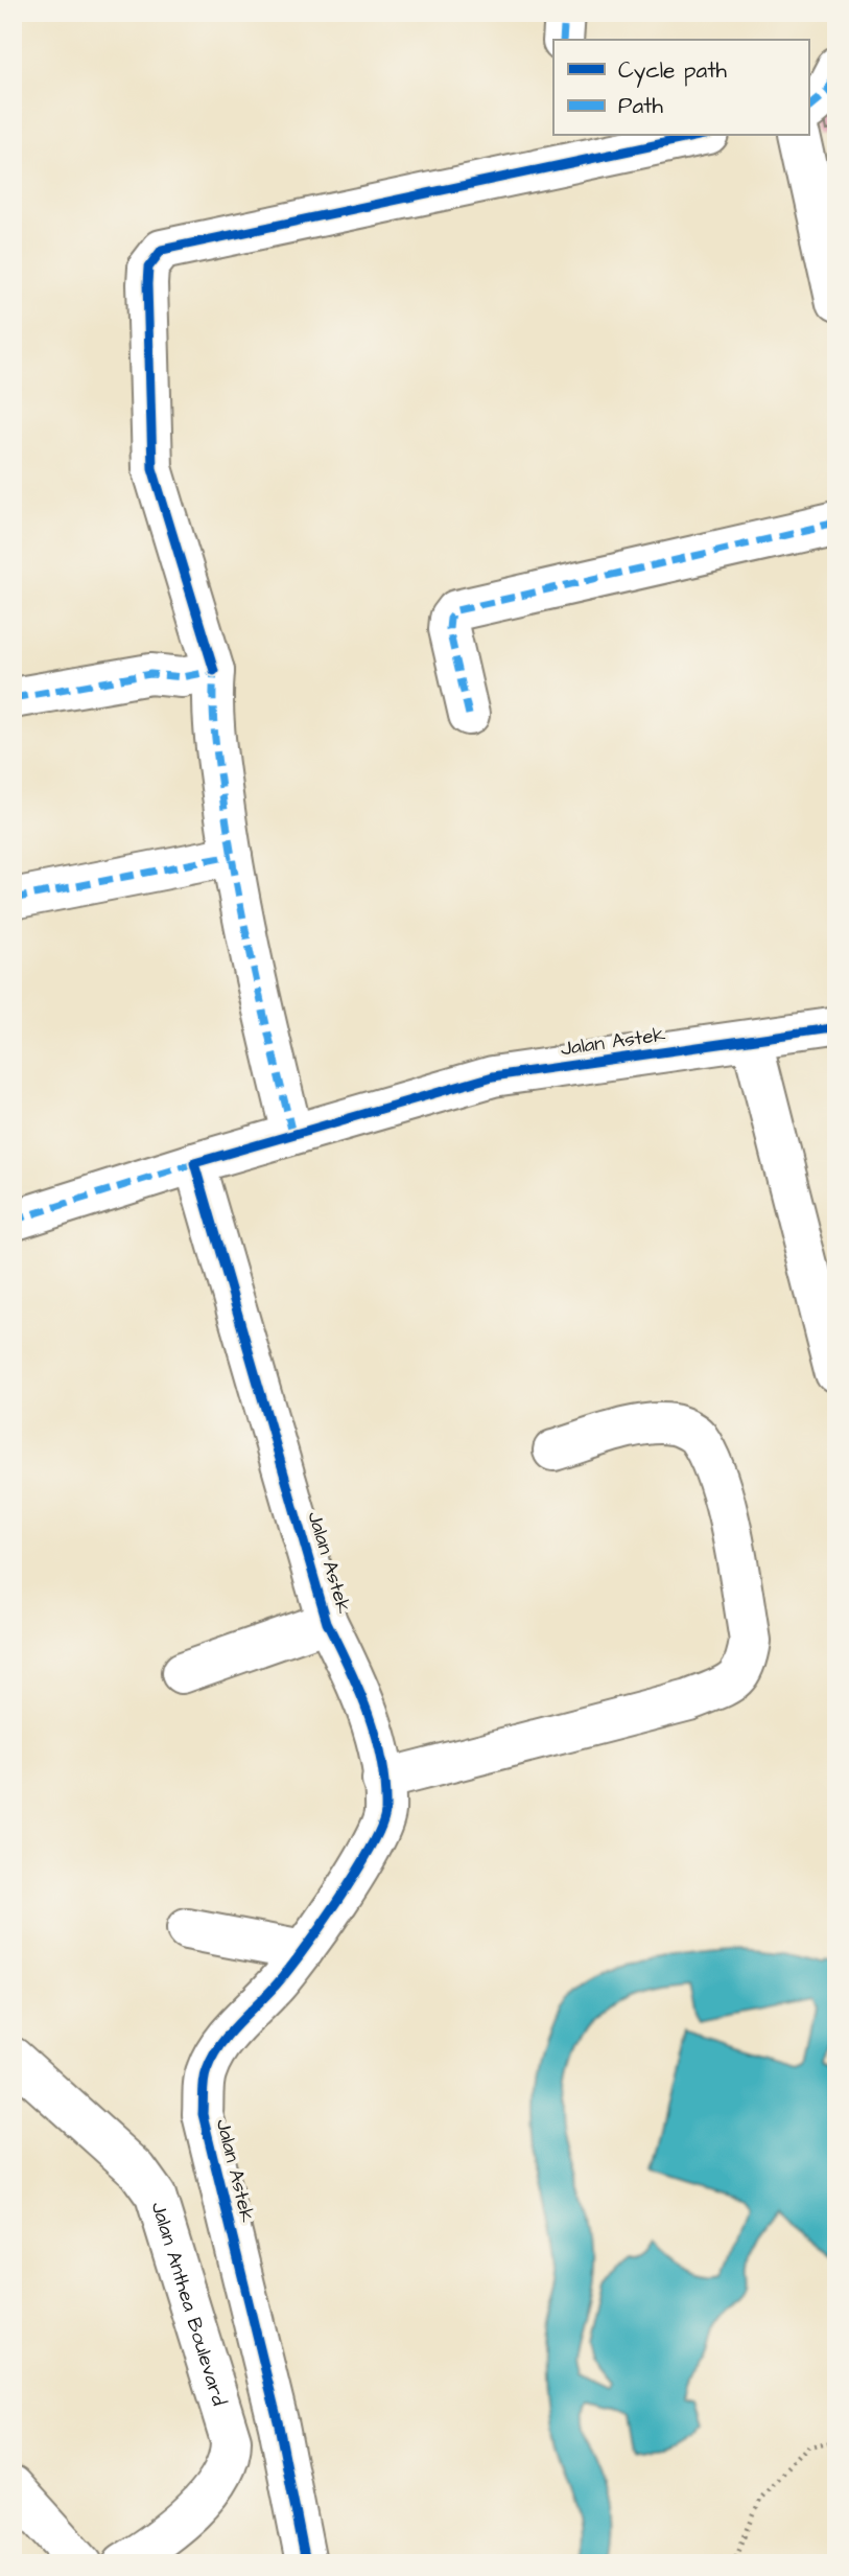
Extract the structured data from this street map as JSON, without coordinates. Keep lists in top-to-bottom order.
{
  "streets": {
    "street": ["Jalan Astek", "Jalan Anthea Boulevard"]
  },
  "legend": ["Cycle path", "Path"]
}
